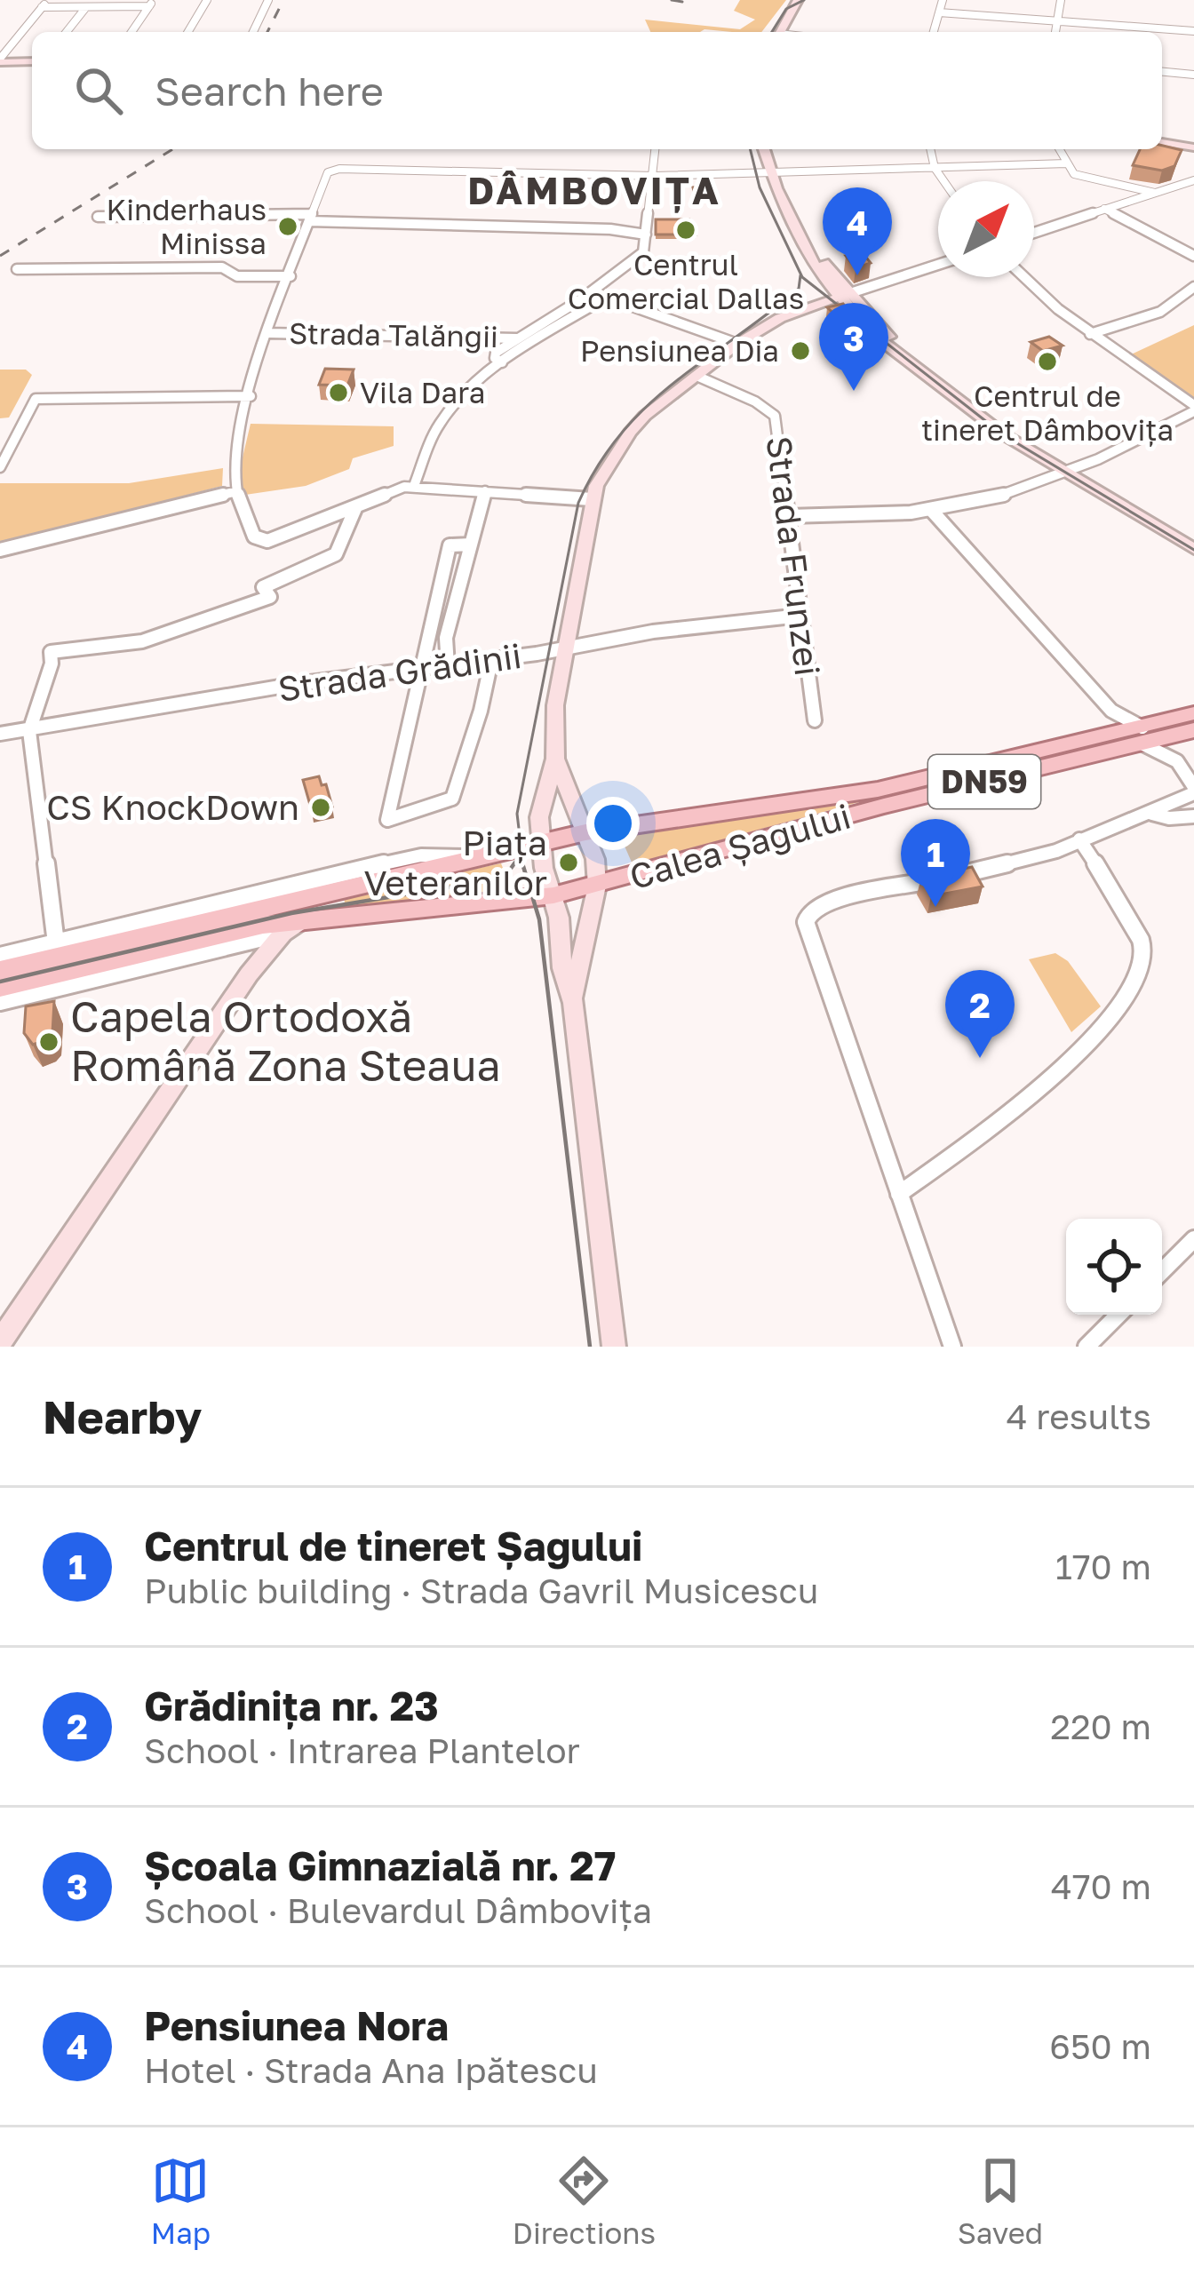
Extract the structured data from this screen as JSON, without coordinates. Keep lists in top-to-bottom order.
{
  "streets": {
    "main road": ["DN59", "Calea Șagului"],
    "street": ["Strada Talăngii", "Strada Frunzei", "Strada Grădinii"]
  },
  "crossings": [
    ["Strada Frunzei", "Strada Grădinii"],
    ["DN59", "Calea Șagului"]
  ],
  "districts": ["DÂMBOVIȚA"],
  "places": [
    "Kinderhaus Minissa",
    "Centrul Comercial Dallas",
    "Pensiunea Dia",
    "Centrul de tineret Dâmbovița",
    "Vila Dara",
    "CS KnockDown",
    "Piața Veteranilor",
    "Capela Ortodoxă Română Zona Steaua"
  ],
  "north": "top right",
  "page": {
    "search": "Search here",
    "pins": [
      "4",
      "3",
      "1",
      "2"
    ],
    "heading": ["Nearby", "4 results"],
    "list": [
      {
        "mark": "1",
        "name": "Centrul de tineret Șagului",
        "note": "Public building · Strada Gavril Musicescu",
        "value": "170 m"
      },
      {
        "mark": "2",
        "name": "Grădinița nr. 23",
        "note": "School · Intrarea Plantelor",
        "value": "220 m"
      },
      {
        "mark": "3",
        "name": "Școala Gimnazială nr. 27",
        "note": "School · Bulevardul Dâmbovița",
        "value": "470 m"
      },
      {
        "mark": "4",
        "name": "Pensiunea Nora",
        "note": "Hotel · Strada Ana Ipătescu",
        "value": "650 m"
      }
    ],
    "nav": ["Map", "Directions", "Saved"]
  }
}
